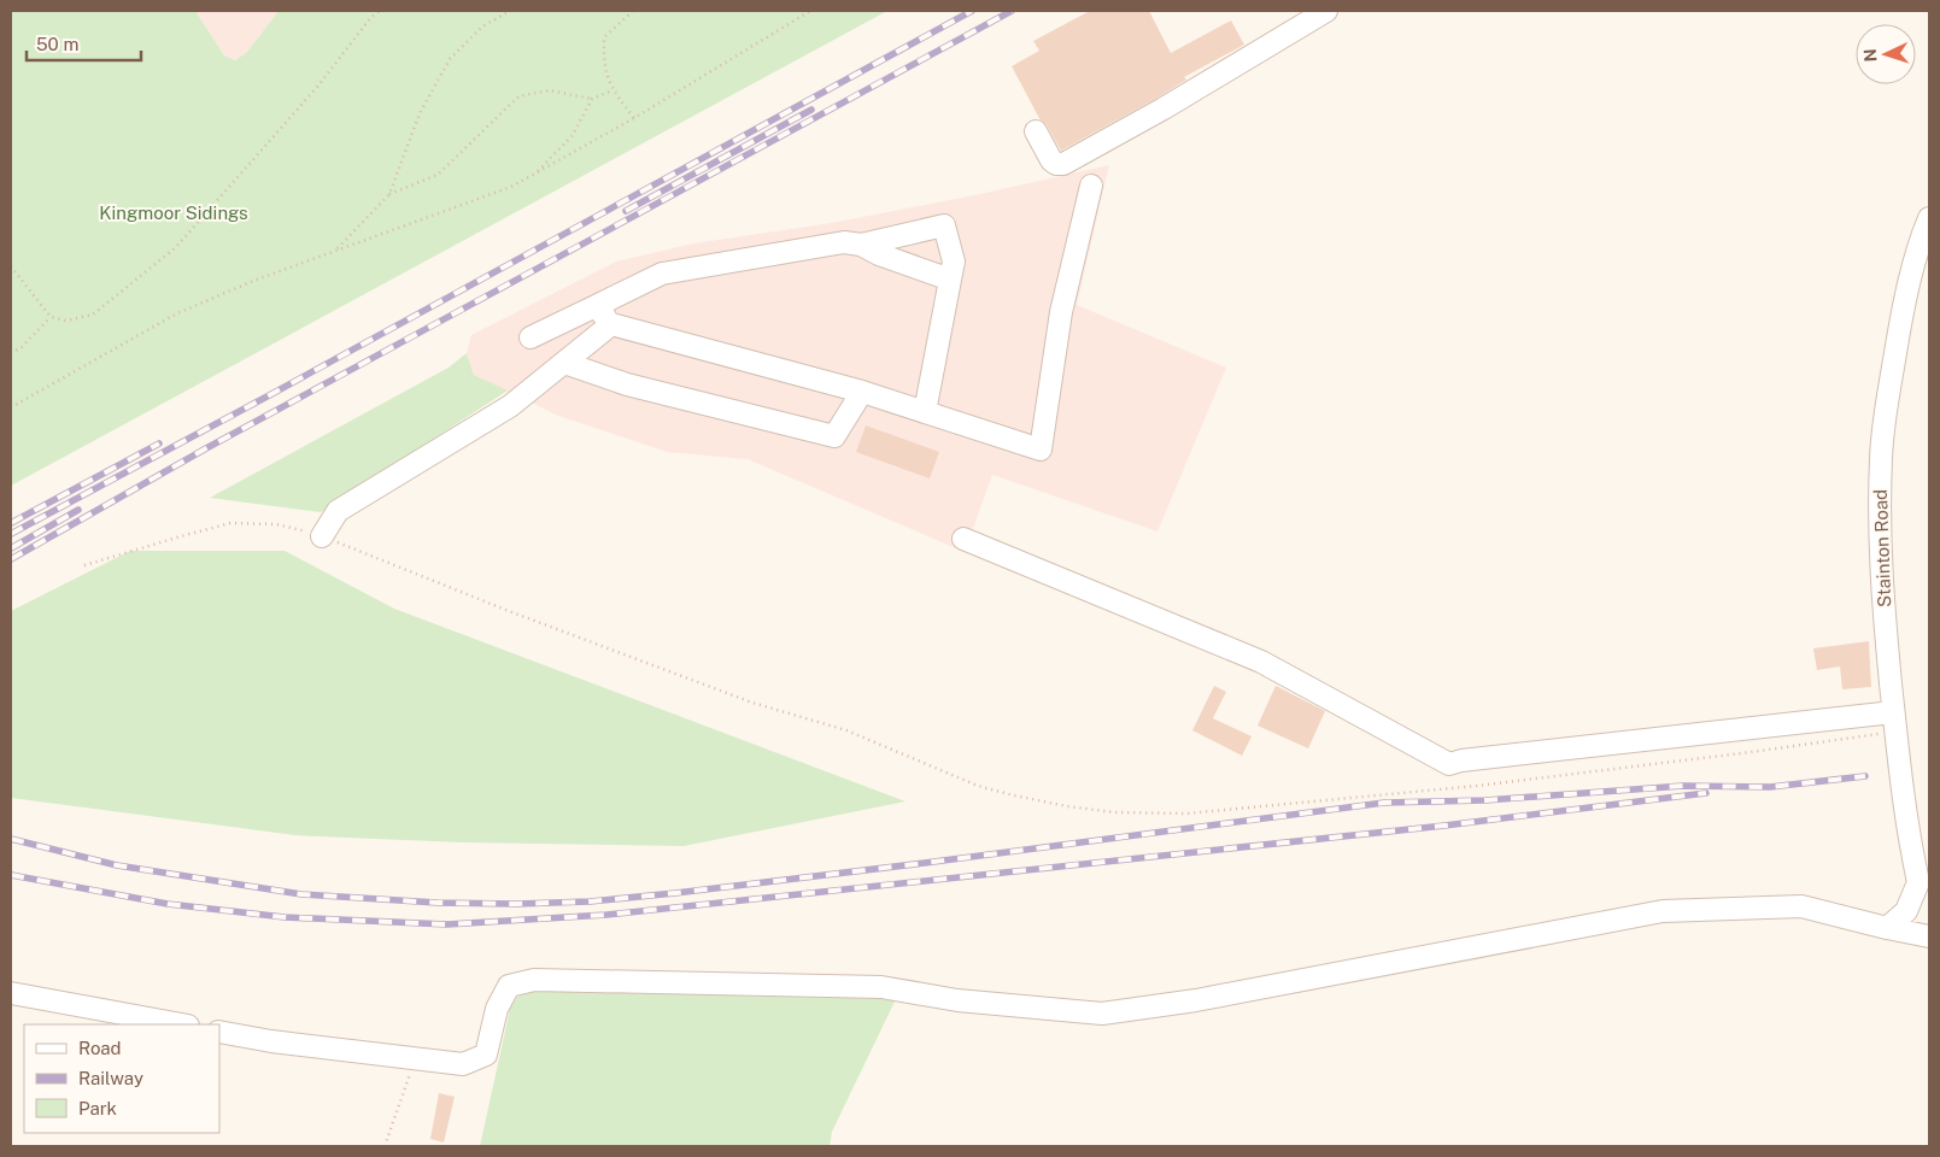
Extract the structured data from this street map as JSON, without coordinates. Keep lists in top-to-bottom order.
{
  "streets": {
    "street": ["Stainton Road"]
  },
  "parks": ["Kingmoor Sidings"],
  "legend": ["Road", "Railway", "Park"],
  "scale_bar": "50 m",
  "north": "left"
}
